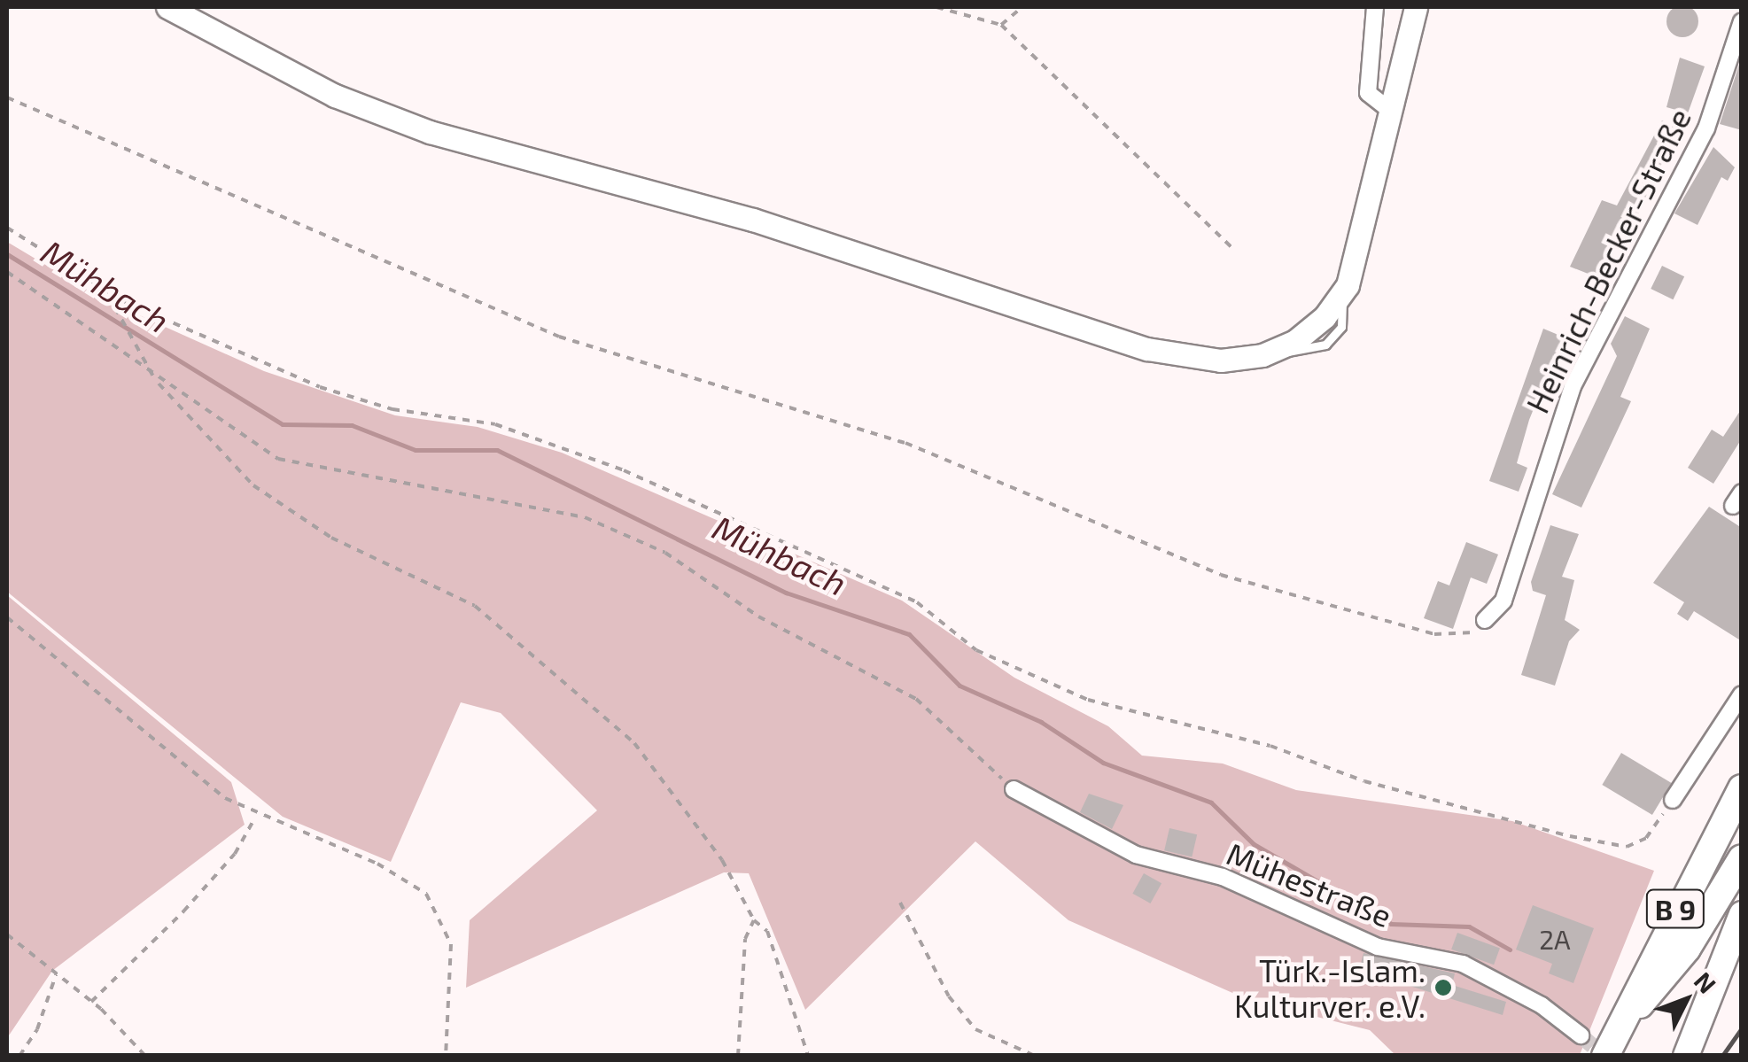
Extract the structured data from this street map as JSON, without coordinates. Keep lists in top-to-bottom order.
{
  "streets": {
    "highway": ["B 9"],
    "street": ["Heinrich-Becker-Straße", "Mühestraße"]
  },
  "water": ["Mühbach"],
  "places": ["Türk.-Islam. Kulturver. e.V."],
  "house_numbers": ["2A"],
  "north": "top right"
}
